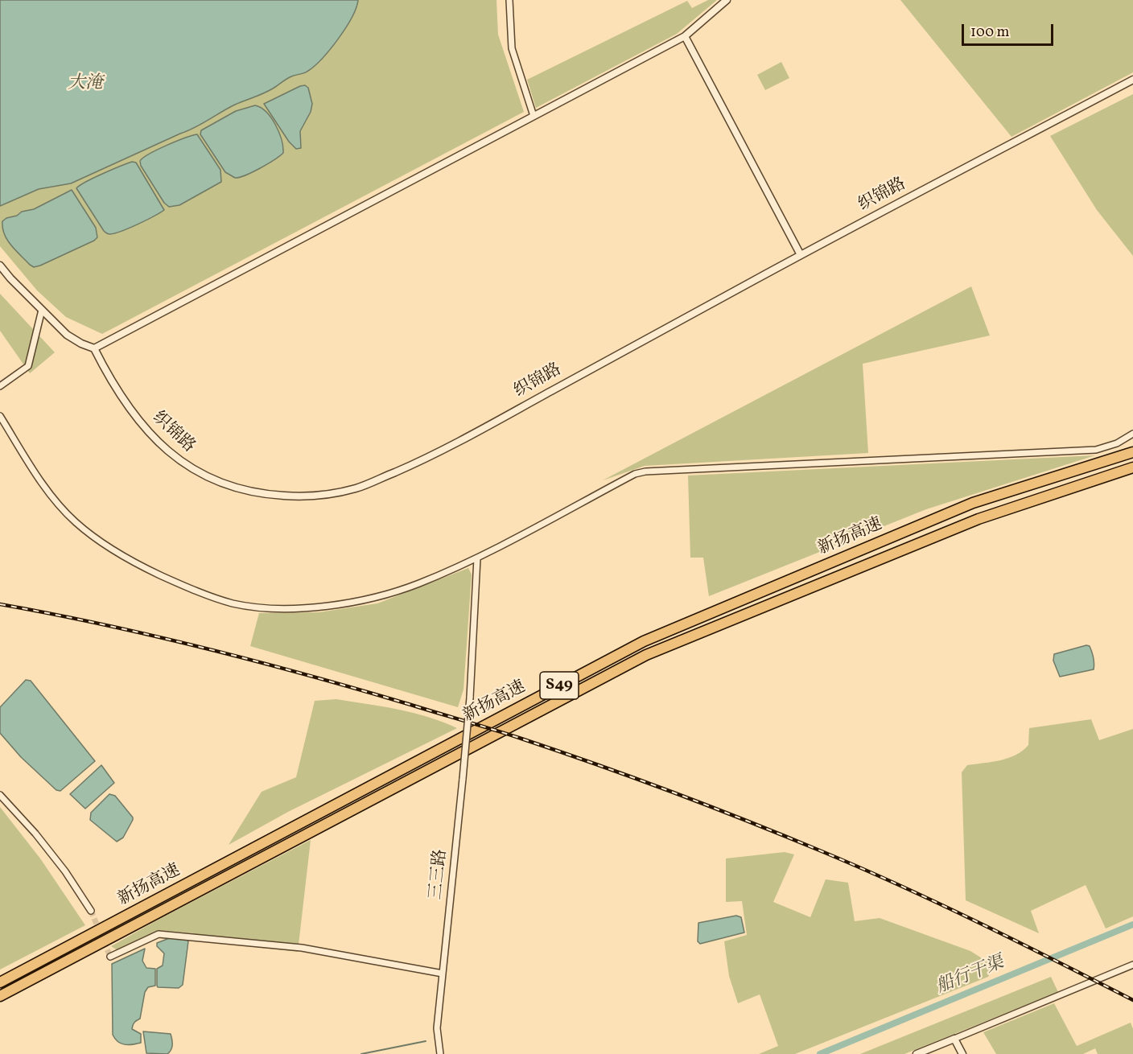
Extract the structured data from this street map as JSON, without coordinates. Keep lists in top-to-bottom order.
{
  "streets": {
    "highway": ["新扬高速", "S49"],
    "street": ["织锦路", "三三路"]
  },
  "water": ["大淹", "船行干渠"],
  "scale_bar": "100 m"
}
